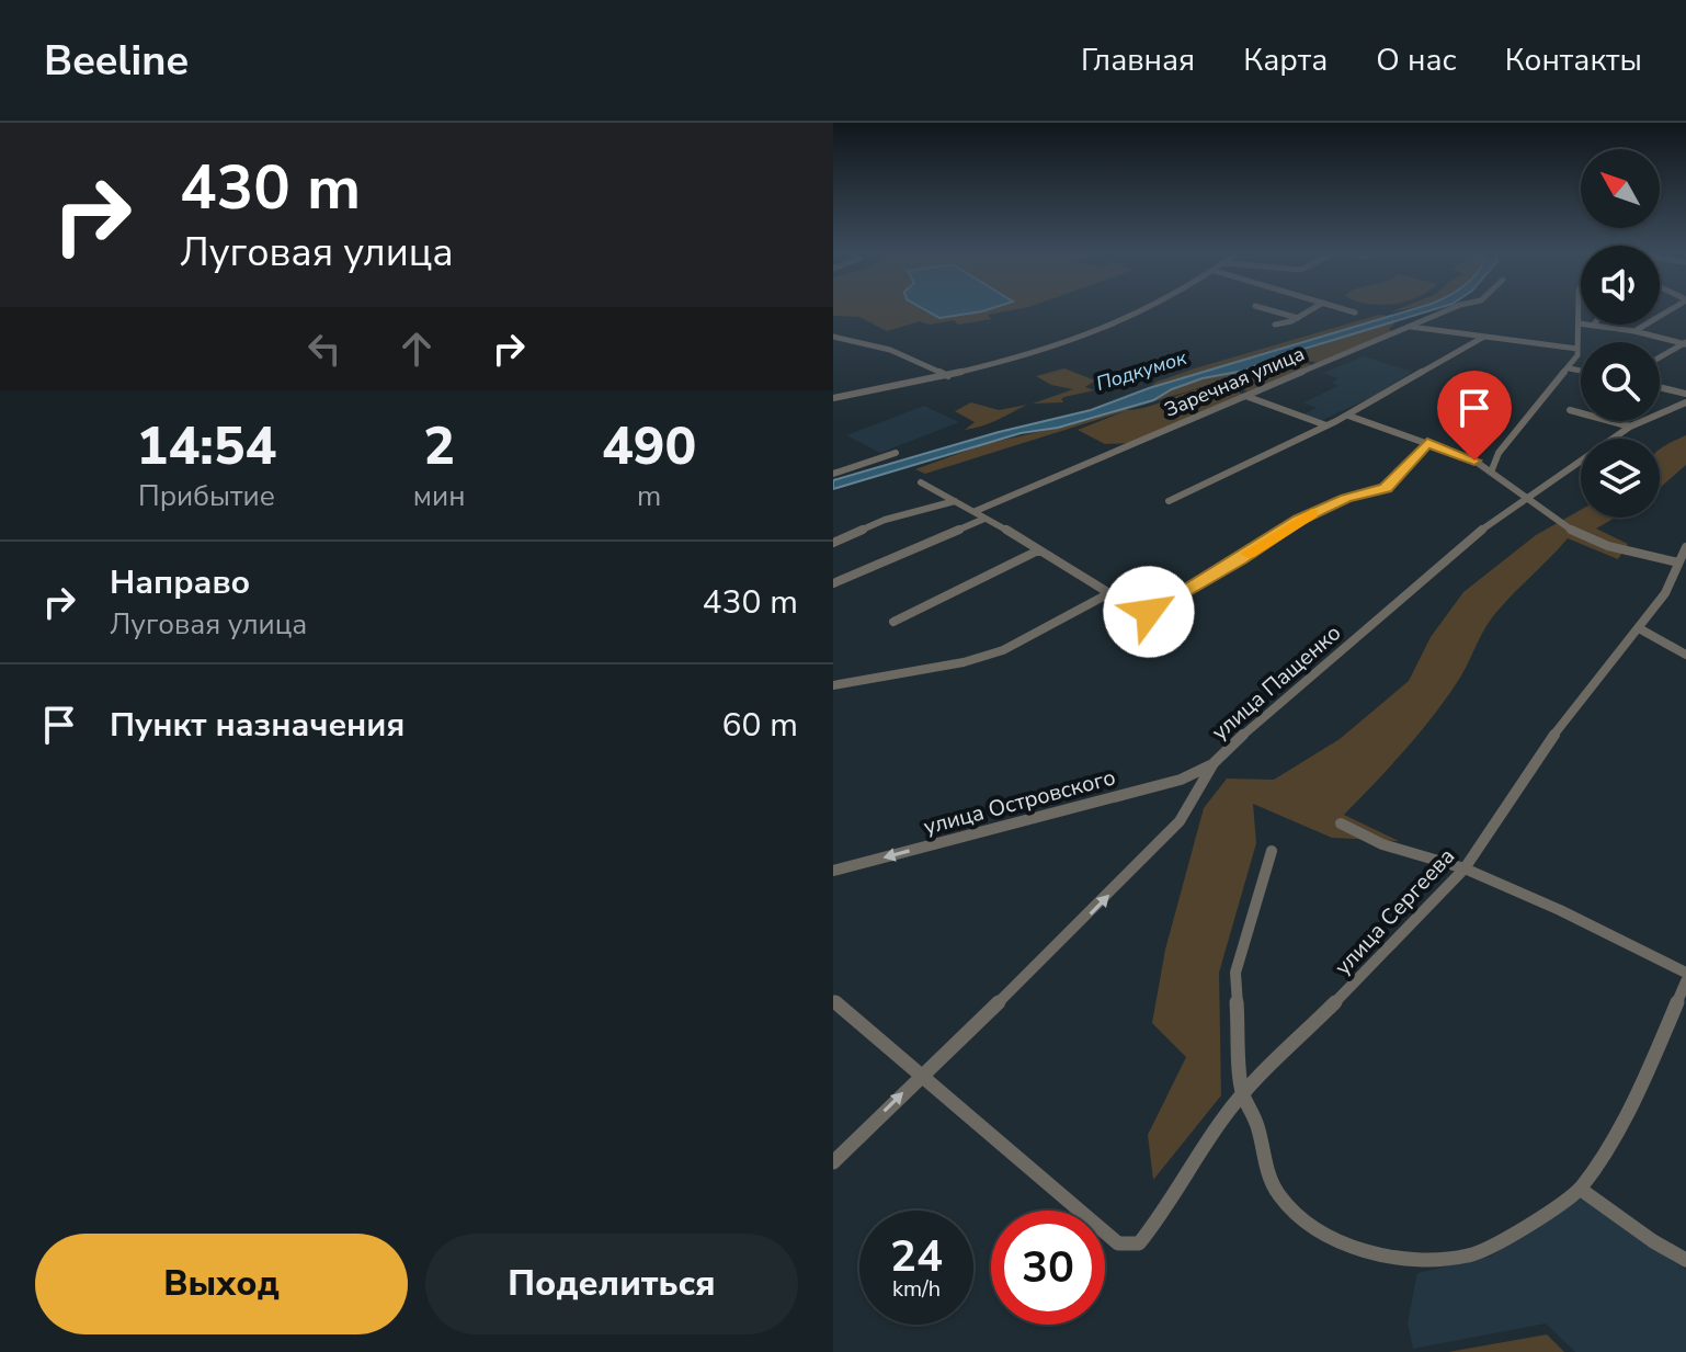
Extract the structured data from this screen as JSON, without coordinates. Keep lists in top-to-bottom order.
{
  "streets": {
    "street": [
      "Заречная улица",
      "улица Пащенко",
      "улица Островского",
      "улица Сергеева"
    ]
  },
  "crossings": [
    ["улица Пащенко", "улица Островского"],
    ["улица Пащенко", "улица Сергеева"]
  ],
  "one_way": ["улица Пащенко", "улица Островского"],
  "water": ["Подкумок"],
  "north": "top left",
  "page": {
    "header": "Beeline",
    "nav": [
      "Главная",
      "Карта",
      "О нас",
      "Контакты"
    ],
    "turn": ["430 m", "Луговая улица"],
    "eta": [
      "14:54",
      "Прибытие",
      "2",
      "мин",
      "490",
      "m"
    ],
    "list": [
      {
        "name": "Направо",
        "note": "Луговая улица",
        "value": "430 m"
      },
      {
        "name": "Пункт назначения",
        "value": "60 m"
      }
    ],
    "speed": "24 km/h",
    "limit": "30",
    "buttons": ["Выход", "Поделиться"]
  }
}
